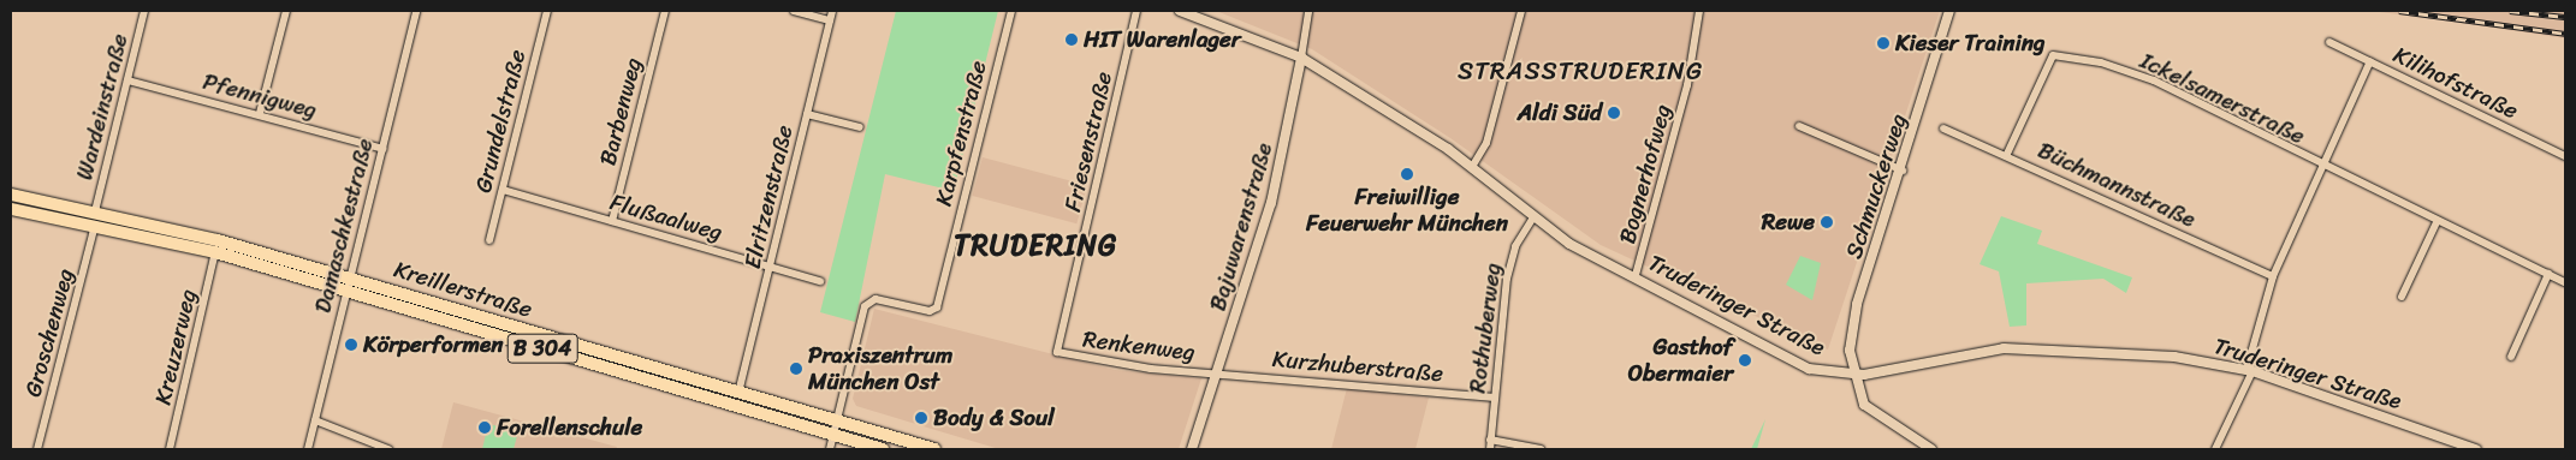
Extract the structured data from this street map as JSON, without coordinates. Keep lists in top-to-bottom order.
{
  "streets": {
    "main road": ["Kreillerstraße", "B 304"],
    "street": [
      "Kilihofstraße",
      "Pfennigweg",
      "Ickelsamerstraße",
      "Wardeinstraße",
      "Barbenweg",
      "Grundelstraße",
      "Karpfenstraße",
      "Friesenstraße",
      "Bognerhofweg",
      "Büchmannstraße",
      "Schmuckerweg",
      "Elritzenstraße",
      "Flußaalweg",
      "Damaschkestraße",
      "Bajuwarenstraße",
      "Truderinger Straße",
      "Rothuberweg",
      "Groschenweg",
      "Renkenweg",
      "Kreuzerweg",
      "Kurzhuberstraße"
    ]
  },
  "crossings": [
    ["Pfennigweg", "Wardeinstraße"],
    ["Pfennigweg", "Damaschkestraße"],
    ["Ickelsamerstraße", "Büchmannstraße"],
    ["Wardeinstraße", "Kreillerstraße"],
    ["Wardeinstraße", "Groschenweg"],
    ["Barbenweg", "Flußaalweg"],
    ["Grundelstraße", "Flußaalweg"],
    ["Karpfenstraße", "Kreillerstraße"],
    ["Friesenstraße", "Renkenweg"],
    ["Bognerhofweg", "Truderinger Straße"],
    ["Schmuckerweg", "Truderinger Straße"],
    ["Elritzenstraße", "Flußaalweg"],
    ["Elritzenstraße", "Kreillerstraße"],
    ["Damaschkestraße", "Kreillerstraße"],
    ["Bajuwarenstraße", "Truderinger Straße"],
    ["Bajuwarenstraße", "Renkenweg"],
    ["Bajuwarenstraße", "Kurzhuberstraße"],
    ["Kreillerstraße", "Groschenweg"],
    ["Kreillerstraße", "Kreuzerweg"],
    ["Truderinger Straße", "Rothuberweg"],
    ["Rothuberweg", "Kurzhuberstraße"],
    ["Renkenweg", "Kurzhuberstraße"]
  ],
  "districts": ["STRASSTRUDERING", "TRUDERING"],
  "places": [
    "HIT Warenlager",
    "Kieser Training",
    "Aldi Süd",
    "Freiwillige Feuerwehr München",
    "Rewe",
    "Körperformen",
    "Gasthof Obermaier",
    "Praxiszentrum München Ost",
    "Body & Soul",
    "Forellenschule"
  ]
}
